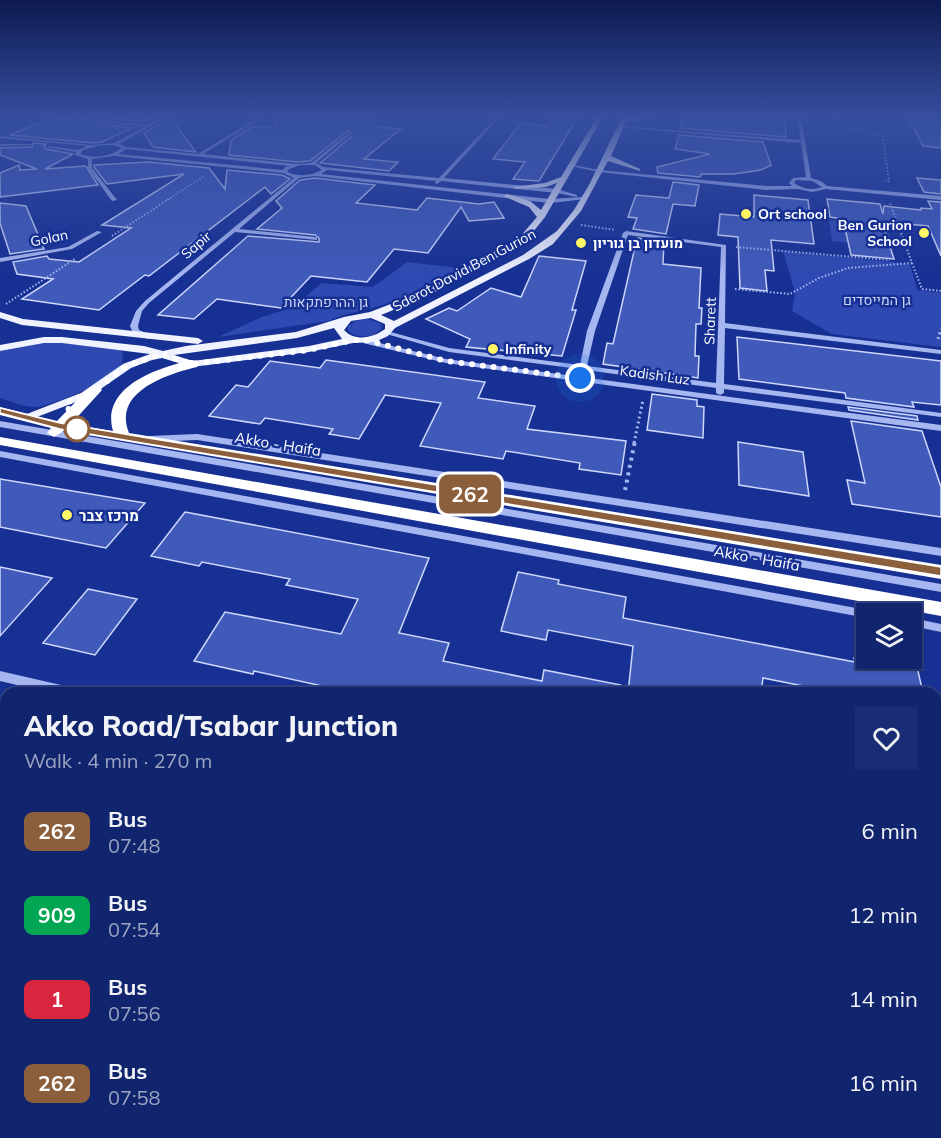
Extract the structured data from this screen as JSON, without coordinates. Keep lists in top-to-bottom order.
{
  "streets": {
    "highway": ["Akko - Haifa"],
    "main road": ["Sderot David Ben Gurion"],
    "street": [
      "Golan",
      "Sapir",
      "Sharett",
      "Kadish Luz"
    ]
  },
  "crossings": [
    ["Sderot David Ben Gurion", "Kadish Luz"],
    ["Sharett", "Kadish Luz"]
  ],
  "parks": ["גן המייסדים", "גן ההרפתקאות"],
  "places": [
    "Ort school",
    "Ben Gurion School",
    "מועדון בן גוריון",
    "Infinity",
    "מרכז צבר"
  ],
  "lines": ["bus line 262"],
  "page": {
    "on_map": "262",
    "heading": ["Akko Road/Tsabar Junction", "Walk · 4 min · 270 m"],
    "list": [
      {
        "mark": "262",
        "name": "Bus",
        "note": "07:48",
        "value": "6 min"
      },
      {
        "mark": "909",
        "name": "Bus",
        "note": "07:54",
        "value": "12 min"
      },
      {
        "mark": "1",
        "name": "Bus",
        "note": "07:56",
        "value": "14 min"
      },
      {
        "mark": "262",
        "name": "Bus",
        "note": "07:58",
        "value": "16 min"
      }
    ]
  }
}
